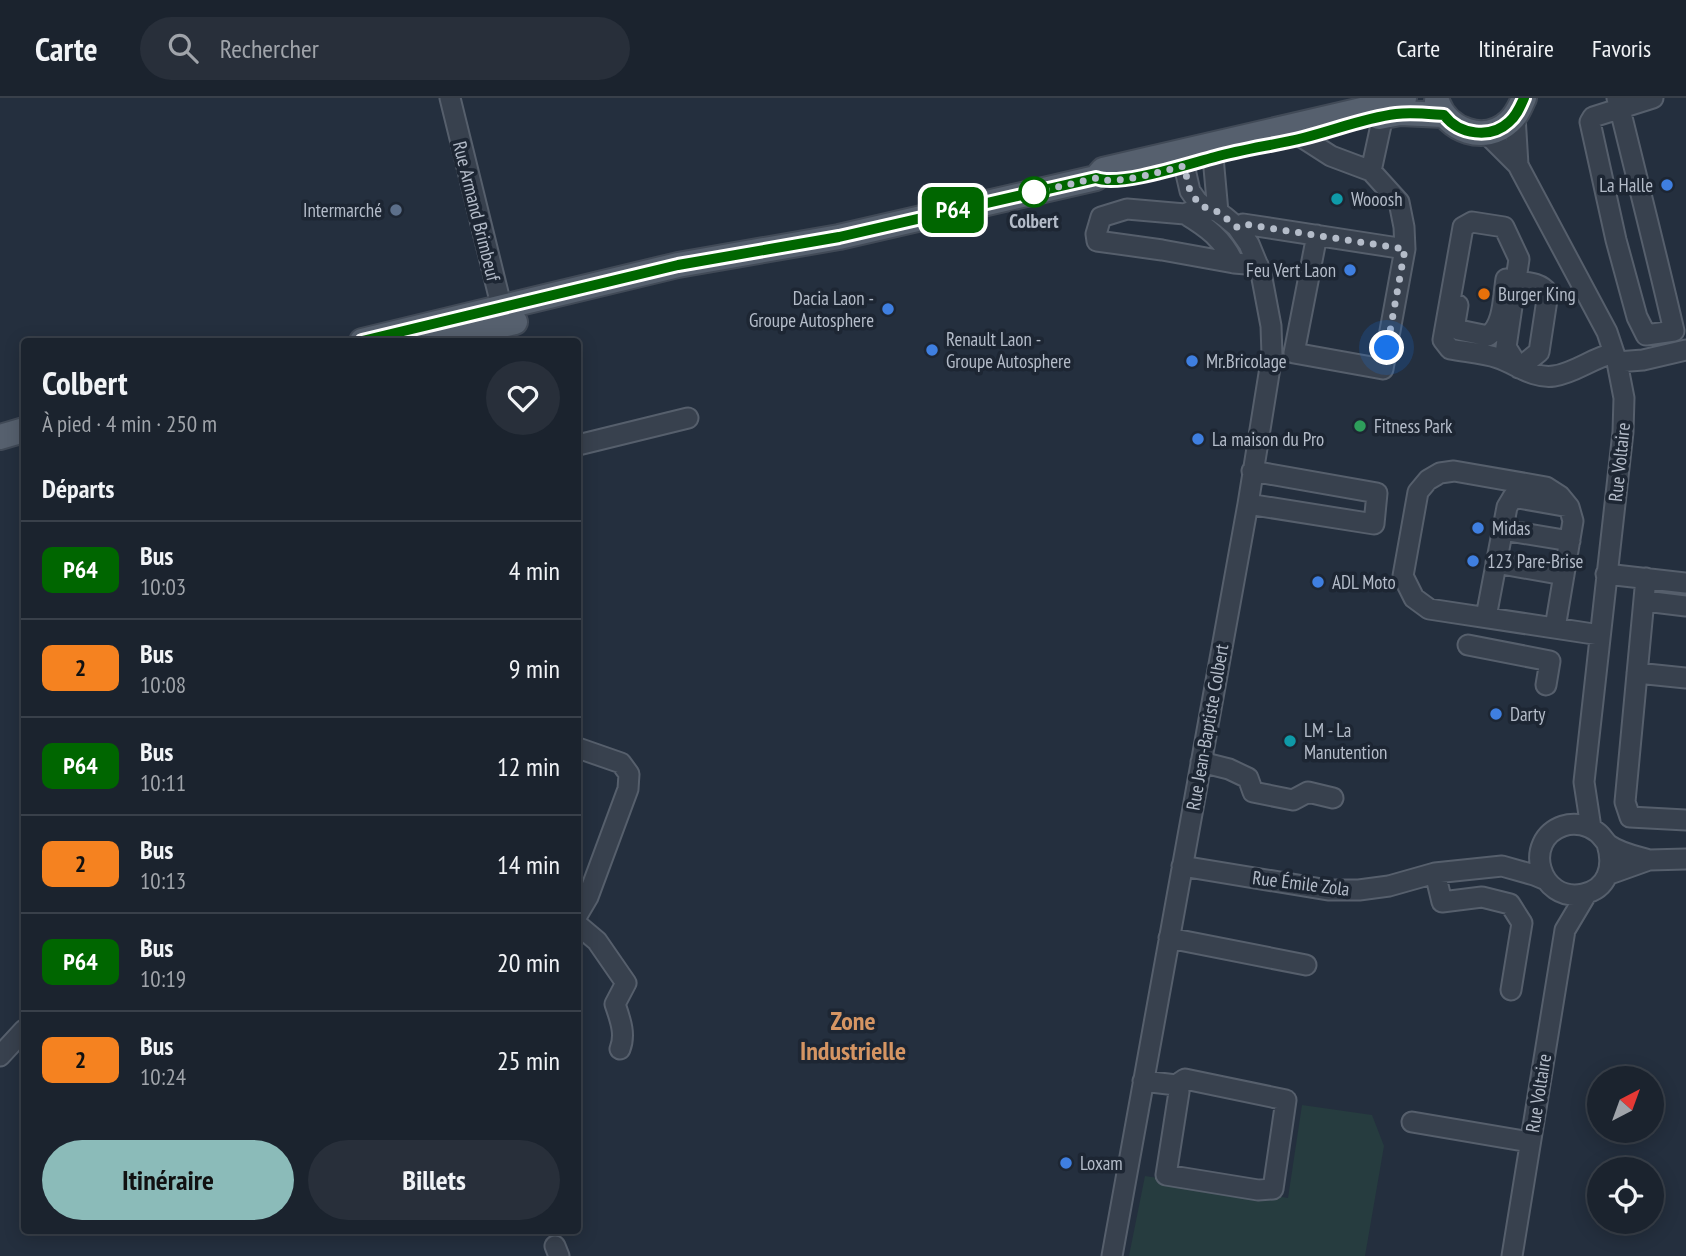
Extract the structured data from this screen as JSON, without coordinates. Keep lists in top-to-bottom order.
{
  "streets": {
    "street": [
      "Rue Armand Brimbeuf",
      "Rue Voltaire",
      "Rue Jean-Baptiste Colbert",
      "Rue Émile Zola"
    ]
  },
  "crossings": [
    ["Rue Voltaire", "Rue Émile Zola"],
    ["Rue Jean-Baptiste Colbert", "Rue Émile Zola"]
  ],
  "districts": ["Zone Industrielle"],
  "places": [
    "La Halle",
    "Colbert",
    "Wooosh",
    "Intermarché",
    "Feu Vert Laon",
    "Burger King",
    "Dacia Laon - Groupe Autosphere",
    "Renault Laon - Groupe Autosphere",
    "Mr.Bricolage",
    "Fitness Park",
    "La maison du Pro",
    "Midas",
    "123 Pare-Brise",
    "ADL Moto",
    "Darty",
    "LM - La Manutention",
    "Loxam"
  ],
  "lines": ["bus line P64"],
  "north": "top right",
  "page": {
    "header": "Carte",
    "search": "Rechercher",
    "nav": ["Carte", "Itinéraire", "Favoris"],
    "on_map": "P64",
    "heading": [
      ["Colbert", "À pied · 4 min · 250 m"],
      "Départs"
    ],
    "list": [
      {
        "mark": "P64",
        "name": "Bus",
        "note": "10:03",
        "value": "4 min"
      },
      {
        "mark": "2",
        "name": "Bus",
        "note": "10:08",
        "value": "9 min"
      },
      {
        "mark": "P64",
        "name": "Bus",
        "note": "10:11",
        "value": "12 min"
      },
      {
        "mark": "2",
        "name": "Bus",
        "note": "10:13",
        "value": "14 min"
      },
      {
        "mark": "P64",
        "name": "Bus",
        "note": "10:19",
        "value": "20 min"
      },
      {
        "mark": "2",
        "name": "Bus",
        "note": "10:24",
        "value": "25 min"
      }
    ],
    "buttons": ["Itinéraire", "Billets"]
  }
}
